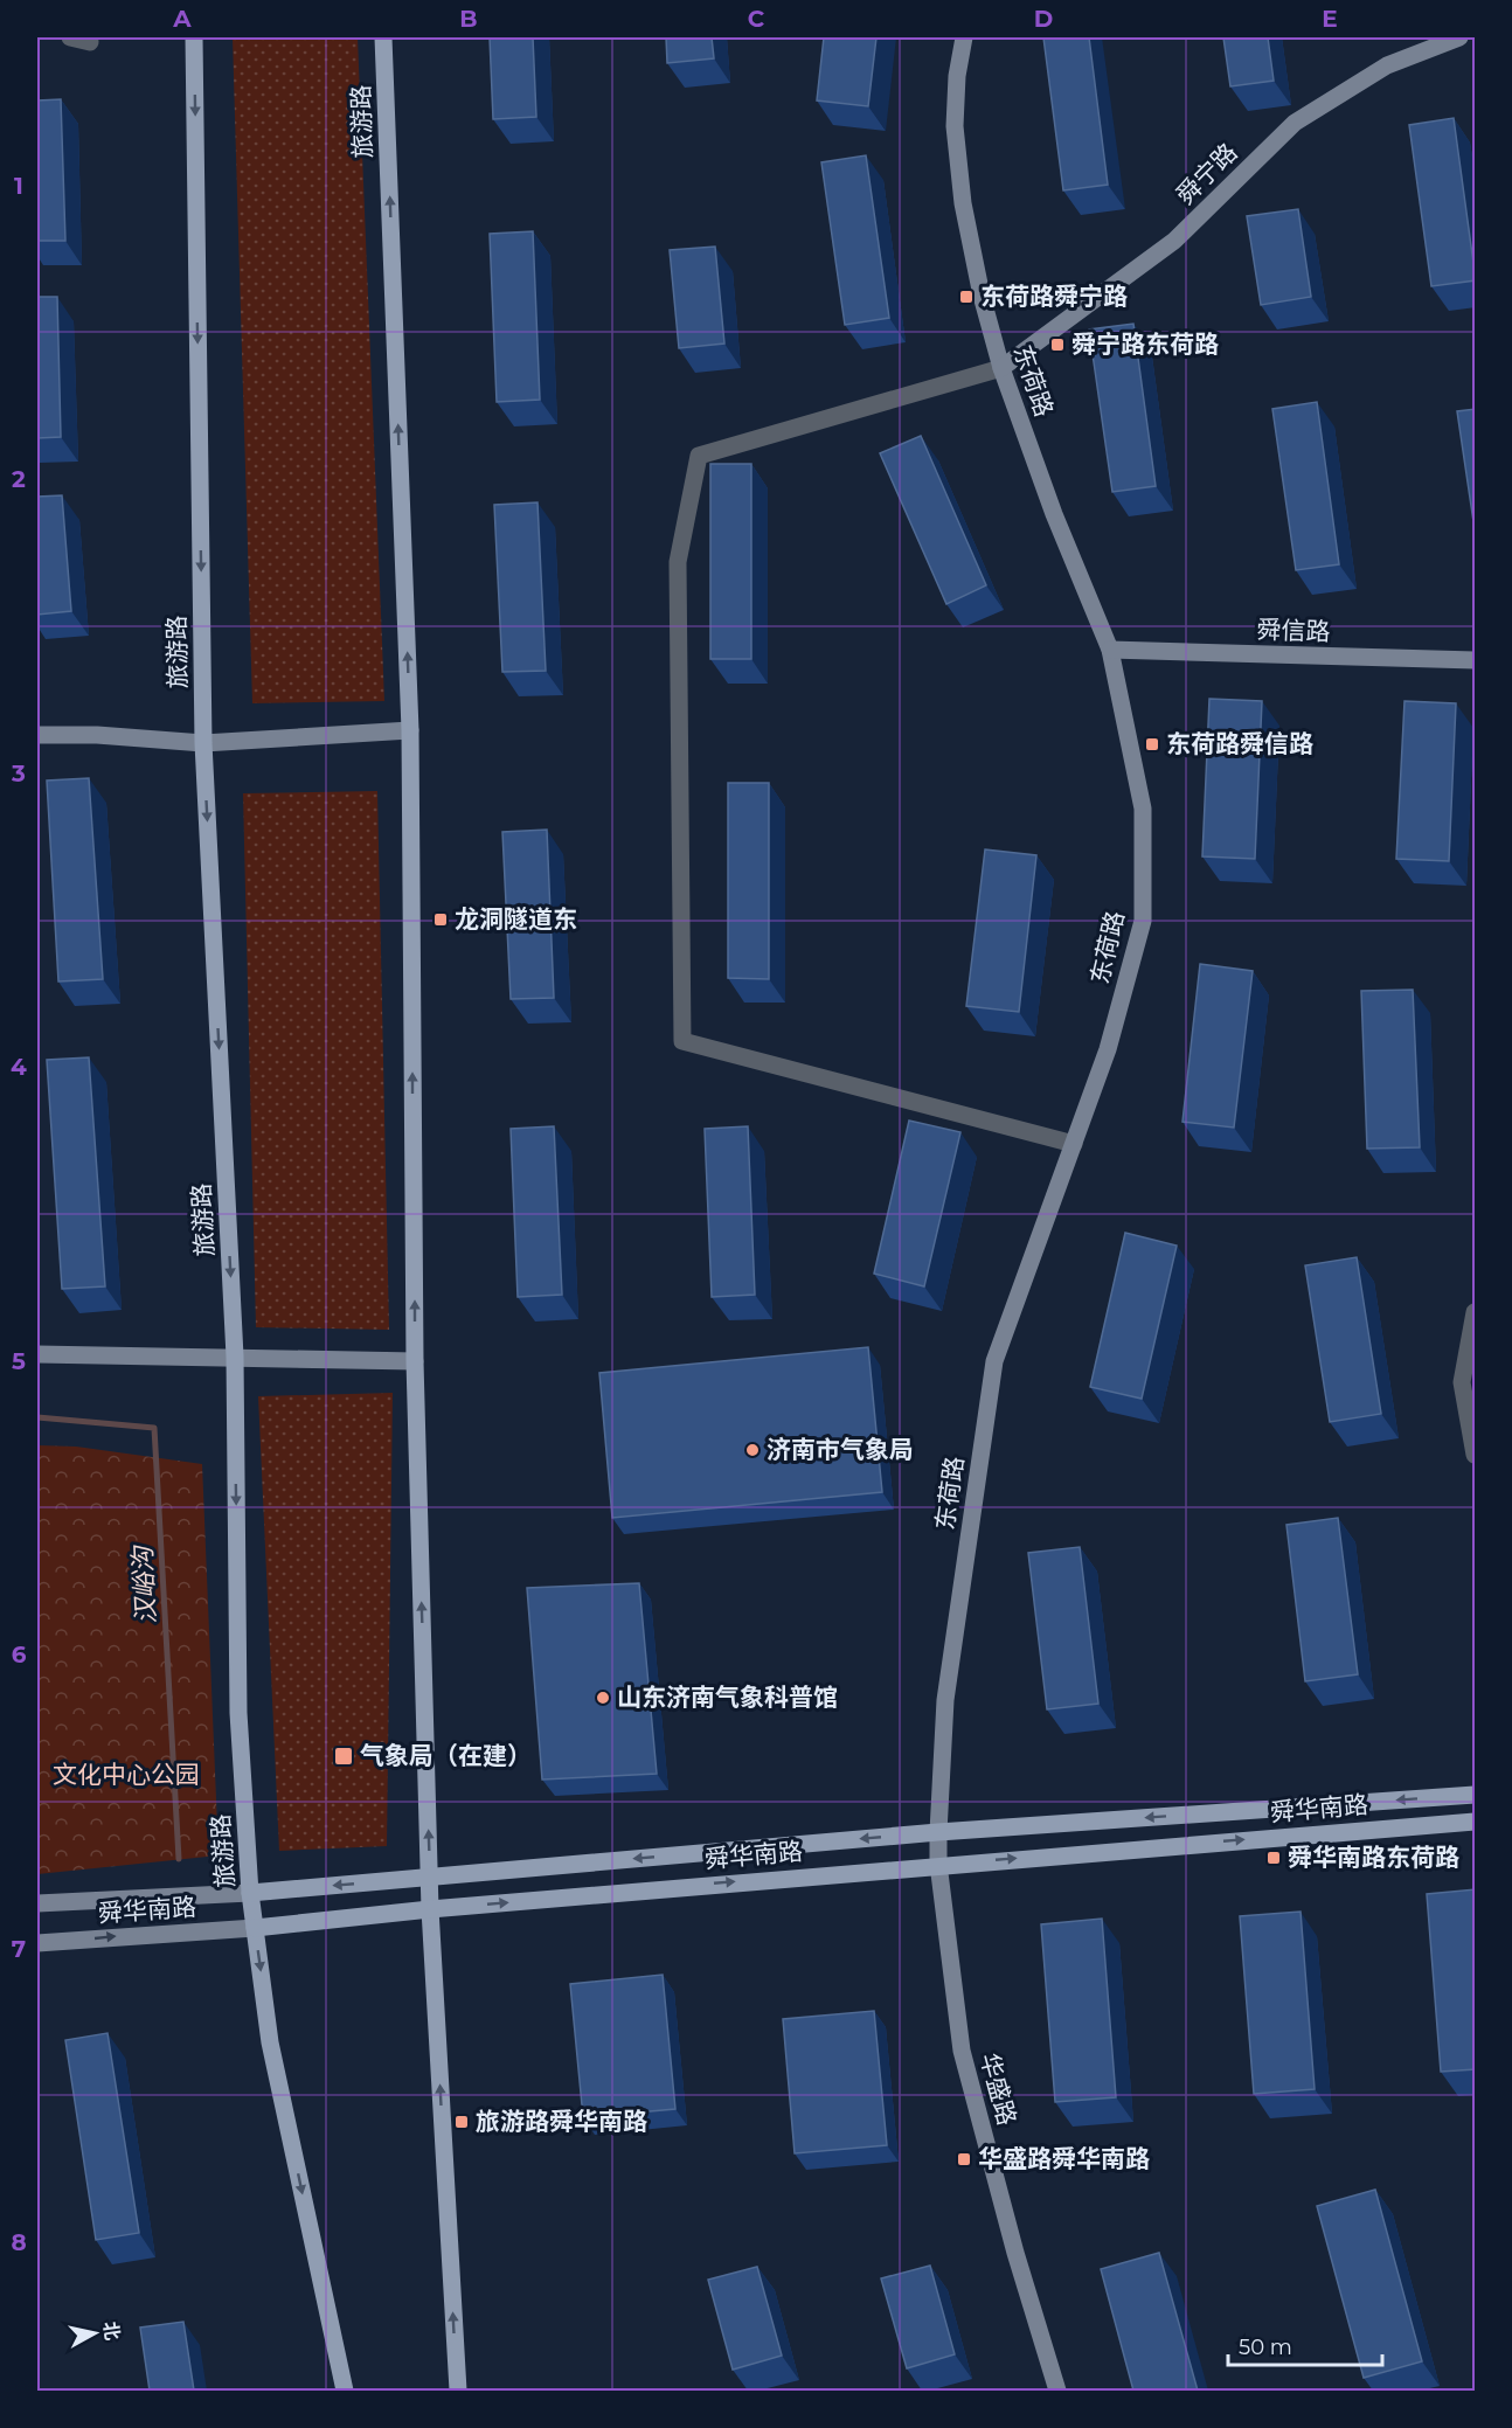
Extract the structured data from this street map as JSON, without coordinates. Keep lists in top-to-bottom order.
{
  "streets": {
    "main road": ["旅游路", "舜华南路"],
    "street": [
      "舜宁路",
      "东荷路",
      "舜信路",
      "华盛路"
    ]
  },
  "crossings": [
    ["旅游路", "舜华南路"],
    ["舜宁路", "东荷路"],
    ["东荷路", "舜信路"],
    ["东荷路", "舜华南路"],
    ["东荷路", "华盛路"],
    ["舜华南路", "华盛路"]
  ],
  "water": ["汉峪沟"],
  "parks": ["文化中心公园"],
  "places": {
    "transit": [
      "东荷路舜宁路",
      "舜宁路东荷路",
      "东荷路舜信路",
      "龙洞隧道东",
      "气象局（在建）",
      "舜华南路东荷路",
      "旅游路舜华南路",
      "华盛路舜华南路"
    ],
    "other": ["济南市气象局", "山东济南气象科普馆"]
  },
  "scale_bar": "50 m",
  "north": "right",
  "grid": {
    "columns": [
      "A",
      "B",
      "C",
      "D",
      "E"
    ],
    "rows": [
      "1",
      "2",
      "3",
      "4",
      "5",
      "6",
      "7",
      "8"
    ]
  }
}
